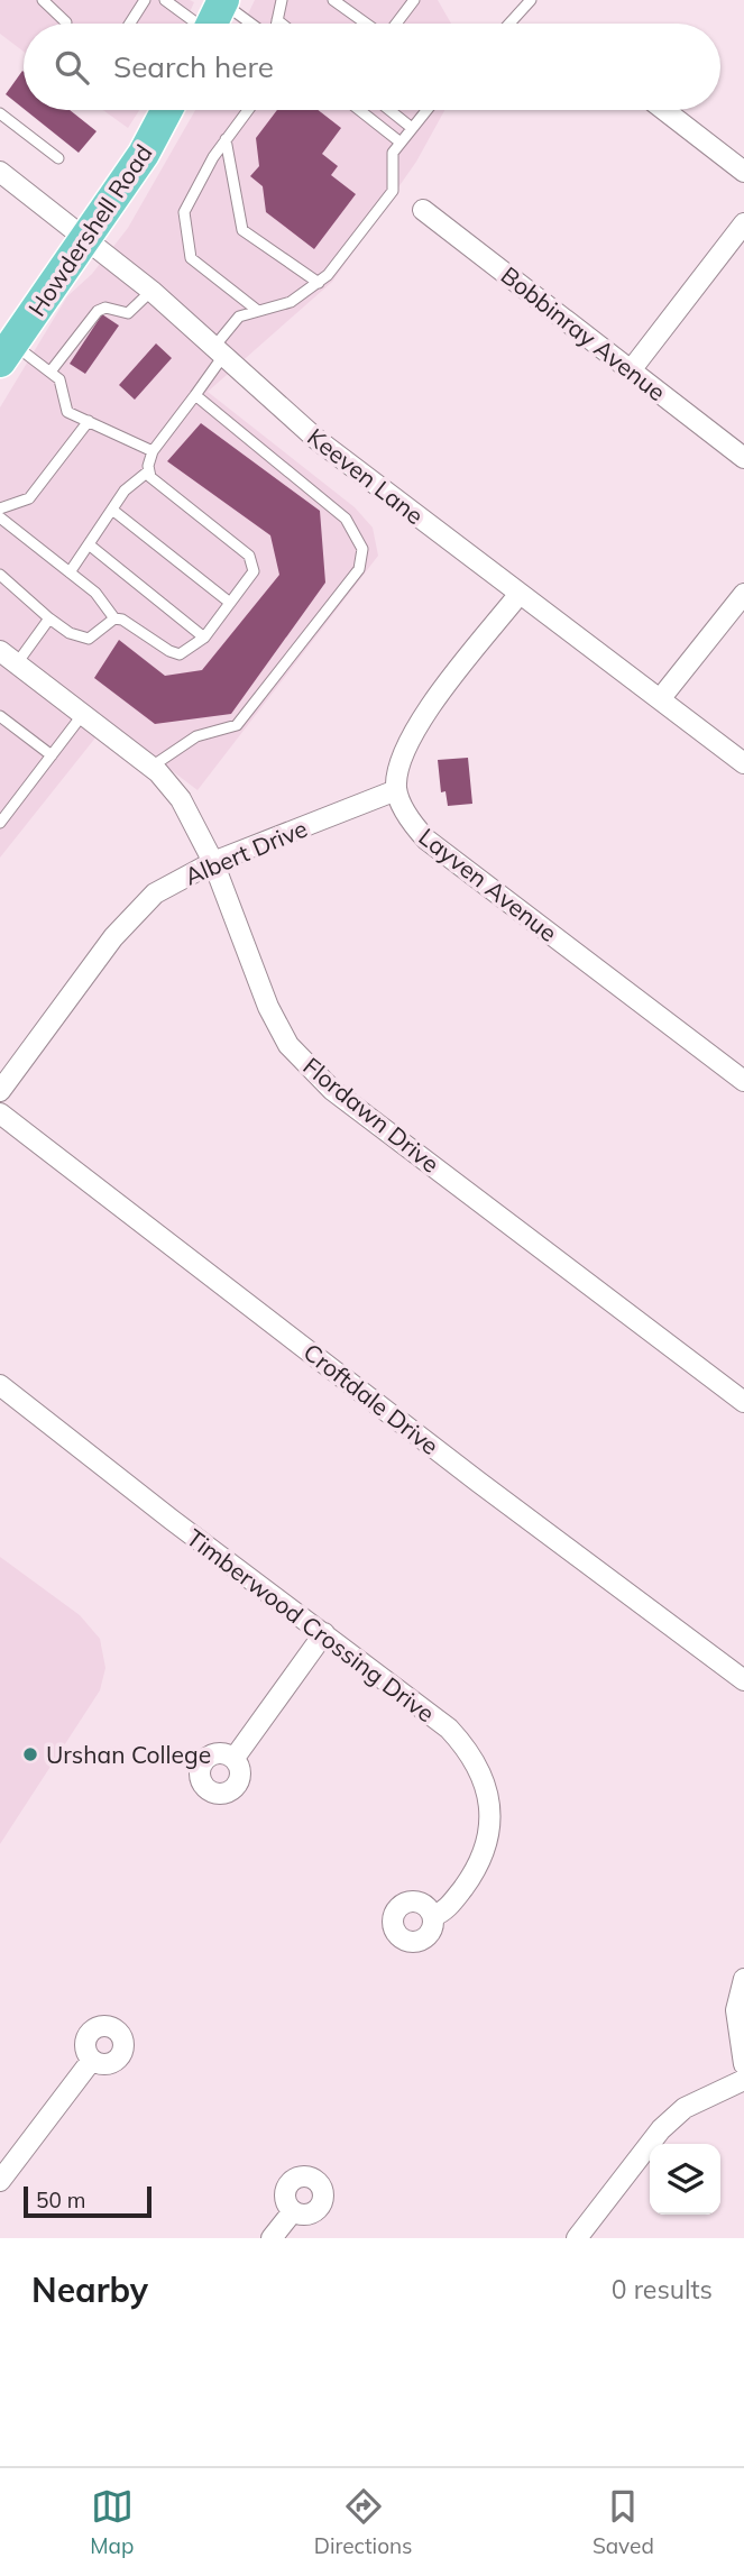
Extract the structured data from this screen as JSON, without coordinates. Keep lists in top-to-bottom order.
{
  "streets": {
    "main road": ["Howdershell Road"],
    "street": [
      "Bobbinray Avenue",
      "Keeven Lane",
      "Albert Drive",
      "Layven Avenue",
      "Flordawn Drive",
      "Croftdale Drive",
      "Timberwood Crossing Drive"
    ]
  },
  "crossings": [
    ["Howdershell Road", "Keeven Lane"],
    ["Albert Drive", "Layven Avenue"],
    ["Albert Drive", "Flordawn Drive"]
  ],
  "places": ["Urshan College"],
  "scale_bar": "50 m",
  "page": {
    "search": "Search here",
    "scale": "50 m",
    "heading": ["Nearby", "0 results"],
    "nav": ["Map", "Directions", "Saved"]
  }
}
